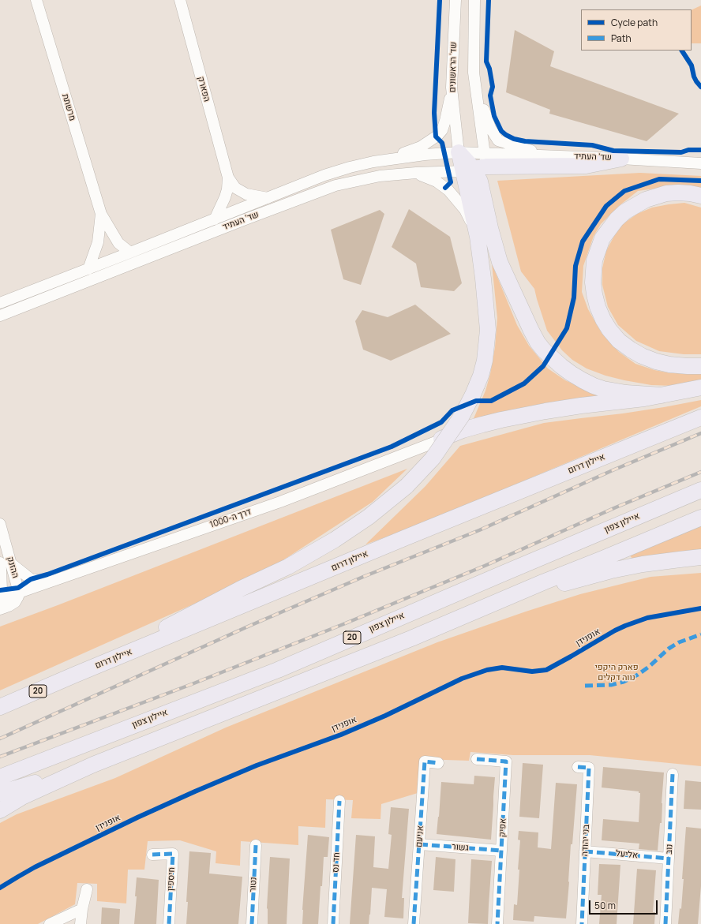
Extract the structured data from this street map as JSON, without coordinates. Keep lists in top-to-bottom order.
{
  "streets": {
    "highway": ["איילון דרום", "איילון צפון", "20"],
    "street": [
      "שד' הראשונים",
      "הפארק",
      "מרשתת",
      "שד' העתיד",
      "דרך ה-1000",
      "ההזנק",
      "אפיק",
      "אניעם",
      "בני יהודה",
      "גשור",
      "נוב",
      "אליעל",
      "חד נס",
      "חיספין",
      "נטור"
    ],
    "cycle path": ["אופנידן"]
  },
  "crossings": [
    ["שד' הראשונים", "שד' העתיד"],
    ["הפארק", "שד' העתיד"],
    ["מרשתת", "שד' העתיד"],
    ["דרך ה-1000", "ההזנק"],
    ["אפיק", "גשור"],
    ["אניעם", "גשור"],
    ["בני יהודה", "אליעל"],
    ["נוב", "אליעל"]
  ],
  "parks": ["פארק היקפי נווה דקלים"],
  "legend": ["Cycle path", "Path"],
  "scale_bar": "50 m"
}
